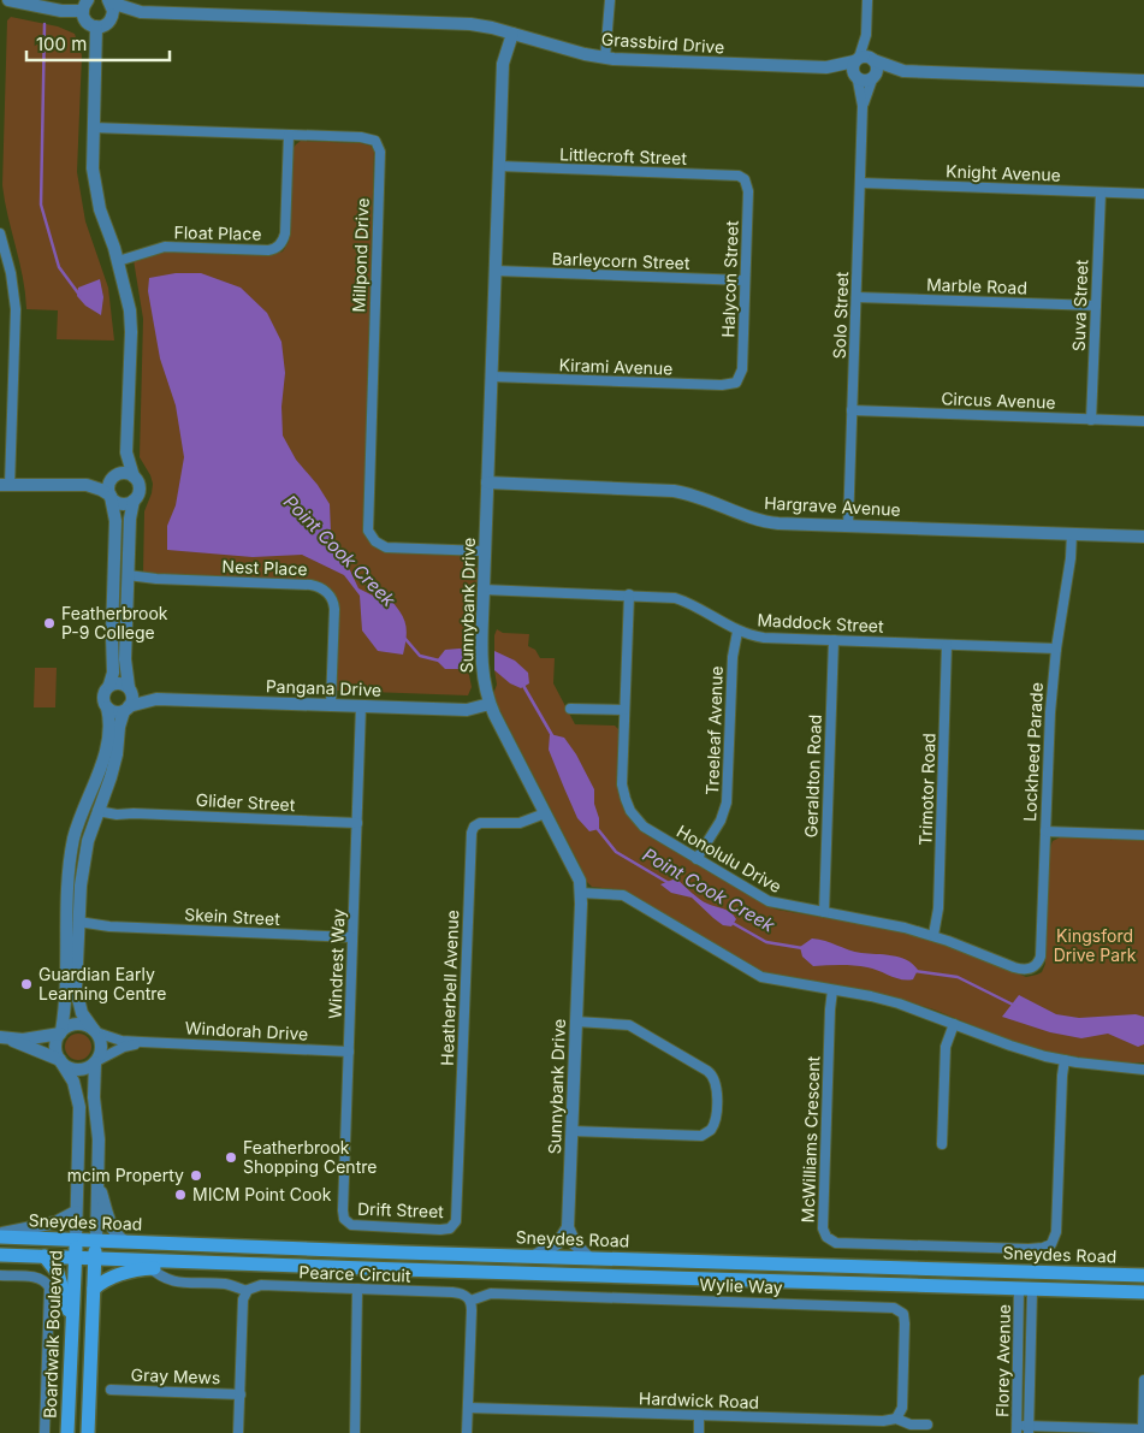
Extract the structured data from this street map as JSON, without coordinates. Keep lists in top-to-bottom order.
{
  "streets": {
    "main road": ["Sneydes Road", "Boardwalk Boulevard"],
    "street": [
      "Grassbird Drive",
      "Littlecroft Street",
      "Knight Avenue",
      "Float Place",
      "Millpond Drive",
      "Barleycorn Street",
      "Halycon Street",
      "Marble Road",
      "Suva Street",
      "Solo Street",
      "Kirami Avenue",
      "Circus Avenue",
      "Hargrave Avenue",
      "Nest Place",
      "Sunnybank Drive",
      "Maddock Street",
      "Pangana Drive",
      "Treeleaf Avenue",
      "Lockheed Parade",
      "Geraldton Road",
      "Trimotor Road",
      "Glider Street",
      "Honolulu Drive",
      "Skein Street",
      "Windrest Way",
      "Heatherbell Avenue",
      "Windorah Drive",
      "McWilliams Crescent",
      "Drift Street",
      "Pearce Circuit",
      "Wylie Way",
      "Florey Avenue",
      "Gray Mews",
      "Hardwick Road"
    ]
  },
  "crossings": [
    ["Grassbird Drive", "Solo Street"],
    ["Grassbird Drive", "Sunnybank Drive"],
    ["Littlecroft Street", "Halycon Street"],
    ["Littlecroft Street", "Sunnybank Drive"],
    ["Knight Avenue", "Suva Street"],
    ["Knight Avenue", "Solo Street"],
    ["Float Place", "Millpond Drive"],
    ["Millpond Drive", "Sunnybank Drive"],
    ["Barleycorn Street", "Halycon Street"],
    ["Barleycorn Street", "Sunnybank Drive"],
    ["Halycon Street", "Kirami Avenue"],
    ["Marble Road", "Suva Street"],
    ["Marble Road", "Solo Street"],
    ["Suva Street", "Circus Avenue"],
    ["Solo Street", "Circus Avenue"],
    ["Solo Street", "Hargrave Avenue"],
    ["Kirami Avenue", "Sunnybank Drive"],
    ["Hargrave Avenue", "Sunnybank Drive"],
    ["Hargrave Avenue", "Lockheed Parade"],
    ["Nest Place", "Pangana Drive"],
    ["Sunnybank Drive", "Maddock Street"],
    ["Sunnybank Drive", "Pangana Drive"],
    ["Sunnybank Drive", "Heatherbell Avenue"],
    ["Maddock Street", "Treeleaf Avenue"],
    ["Maddock Street", "Lockheed Parade"],
    ["Maddock Street", "Geraldton Road"],
    ["Maddock Street", "Trimotor Road"],
    ["Maddock Street", "Honolulu Drive"],
    ["Pangana Drive", "Windrest Way"],
    ["Treeleaf Avenue", "Honolulu Drive"],
    ["Lockheed Parade", "Honolulu Drive"],
    ["Geraldton Road", "Honolulu Drive"],
    ["Trimotor Road", "Honolulu Drive"],
    ["Glider Street", "Windrest Way"],
    ["Skein Street", "Windrest Way"],
    ["Windrest Way", "Windorah Drive"],
    ["Windrest Way", "Drift Street"],
    ["Heatherbell Avenue", "Drift Street"],
    ["Windorah Drive", "Boardwalk Boulevard"],
    ["Sneydes Road", "Boardwalk Boulevard"],
    ["Pearce Circuit", "Wylie Way"],
    ["Wylie Way", "Hardwick Road"]
  ],
  "water": ["Point Cook Creek"],
  "parks": ["Kingsford Drive Park"],
  "places": [
    "Featherbrook P-9 College",
    "Guardian Early Learning Centre",
    "Featherbrook Shopping Centre",
    "mcim Property",
    "MICM Point Cook"
  ],
  "scale_bar": "100 m"
}
